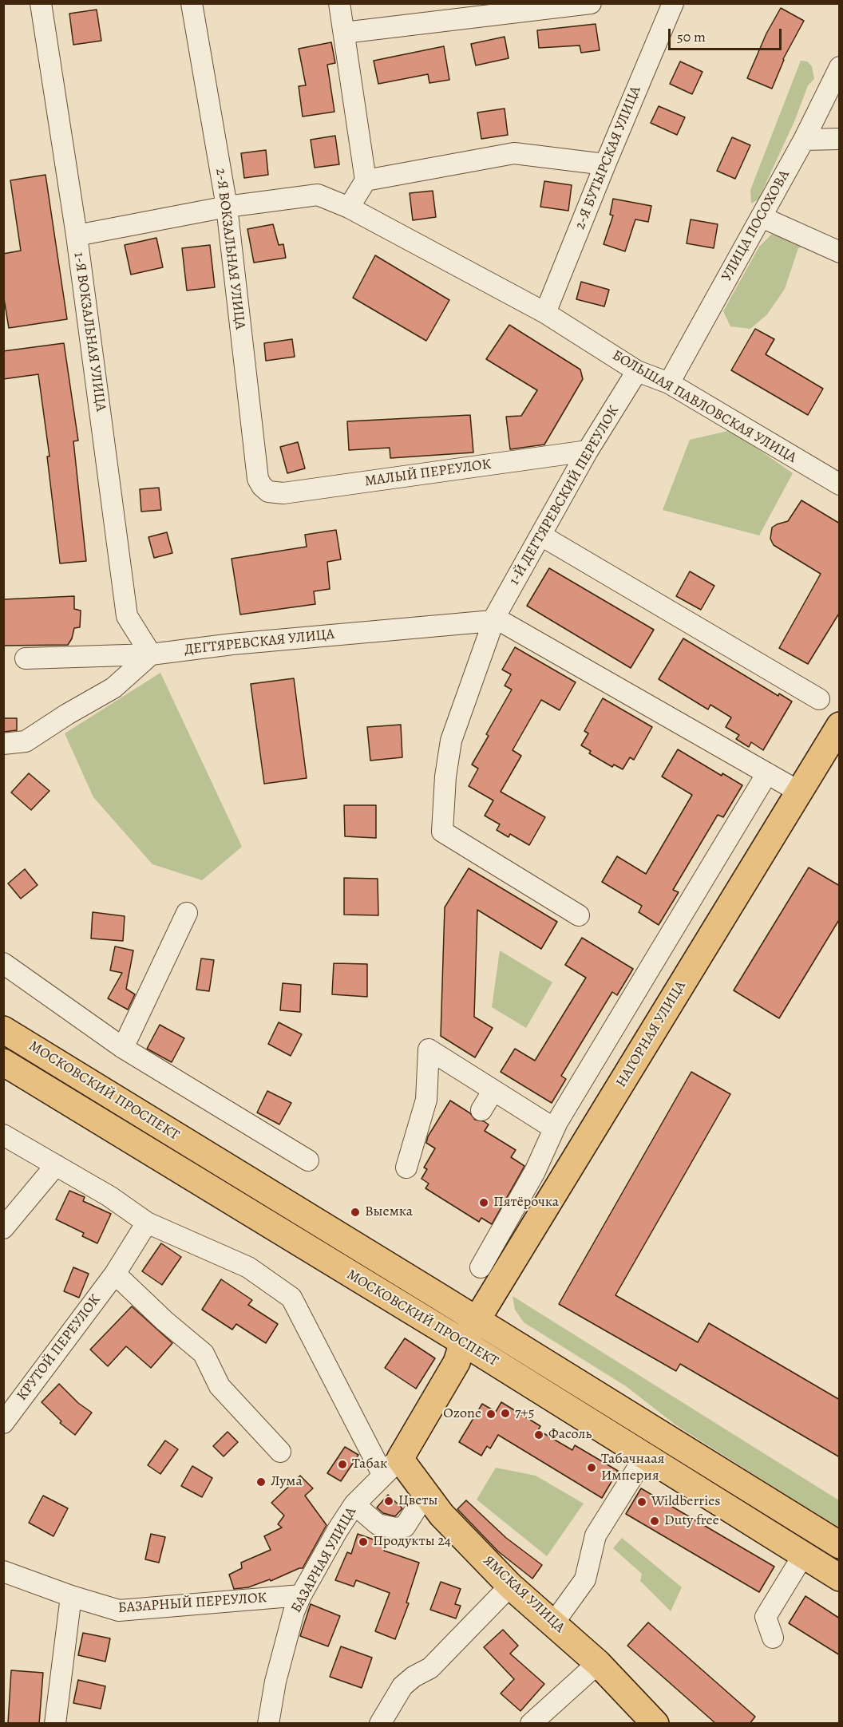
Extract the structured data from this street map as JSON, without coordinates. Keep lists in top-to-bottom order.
{
  "streets": {
    "main road": [
      "НАГОРНАЯ УЛИЦА",
      "МОСКОВСКИЙ ПРОСПЕКТ",
      "БАЗАРНАЯ УЛИЦА",
      "ЯМСКАЯ УЛИЦА"
    ],
    "street": [
      "2-Я БУТЫРСКАЯ УЛИЦА",
      "УЛИЦА ПОСОХОВА",
      "2-Я ВОКЗАЛЬНАЯ УЛИЦА",
      "1-Я ВОКЗАЛЬНАЯ УЛИЦА",
      "БОЛЬШАЯ ПАВЛОВСКАЯ УЛИЦА",
      "МАЛЫЙ ПЕРЕУЛОК",
      "1-Й ДЕГТЯРЕВСКИЙ ПЕРЕУЛОК",
      "ДЕГТЯРЕВСКАЯ УЛИЦА",
      "КРУТОЙ ПЕРЕУЛОК",
      "БАЗАРНЫЙ ПЕРЕУЛОК"
    ]
  },
  "crossings": [
    ["2-Я БУТЫРСКАЯ УЛИЦА", "БОЛЬШАЯ ПАВЛОВСКАЯ УЛИЦА"],
    ["УЛИЦА ПОСОХОВА", "БОЛЬШАЯ ПАВЛОВСКАЯ УЛИЦА"],
    ["2-Я ВОКЗАЛЬНАЯ УЛИЦА", "БОЛЬШАЯ ПАВЛОВСКАЯ УЛИЦА"],
    ["2-Я ВОКЗАЛЬНАЯ УЛИЦА", "МАЛЫЙ ПЕРЕУЛОК"],
    ["1-Я ВОКЗАЛЬНАЯ УЛИЦА", "БОЛЬШАЯ ПАВЛОВСКАЯ УЛИЦА"],
    ["1-Я ВОКЗАЛЬНАЯ УЛИЦА", "ДЕГТЯРЕВСКАЯ УЛИЦА"],
    ["БОЛЬШАЯ ПАВЛОВСКАЯ УЛИЦА", "1-Й ДЕГТЯРЕВСКИЙ ПЕРЕУЛОК"],
    ["МАЛЫЙ ПЕРЕУЛОК", "1-Й ДЕГТЯРЕВСКИЙ ПЕРЕУЛОК"],
    ["1-Й ДЕГТЯРЕВСКИЙ ПЕРЕУЛОК", "ДЕГТЯРЕВСКАЯ УЛИЦА"],
    ["НАГОРНАЯ УЛИЦА", "МОСКОВСКИЙ ПРОСПЕКТ"],
    ["НАГОРНАЯ УЛИЦА", "БАЗАРНАЯ УЛИЦА"],
    ["МОСКОВСКИЙ ПРОСПЕКТ", "БАЗАРНАЯ УЛИЦА"],
    ["БАЗАРНАЯ УЛИЦА", "ЯМСКАЯ УЛИЦА"],
    ["БАЗАРНАЯ УЛИЦА", "БАЗАРНЫЙ ПЕРЕУЛОК"]
  ],
  "places": [
    "Пятёрочка",
    "Выемка",
    "7+5",
    "Ozone",
    "Фасоль",
    "Табак",
    "Табачнаая Империя",
    "Лума",
    "Цветы",
    "Wildberries",
    "Duty free",
    "Продукты 24"
  ],
  "scale_bar": "50 m"
}
